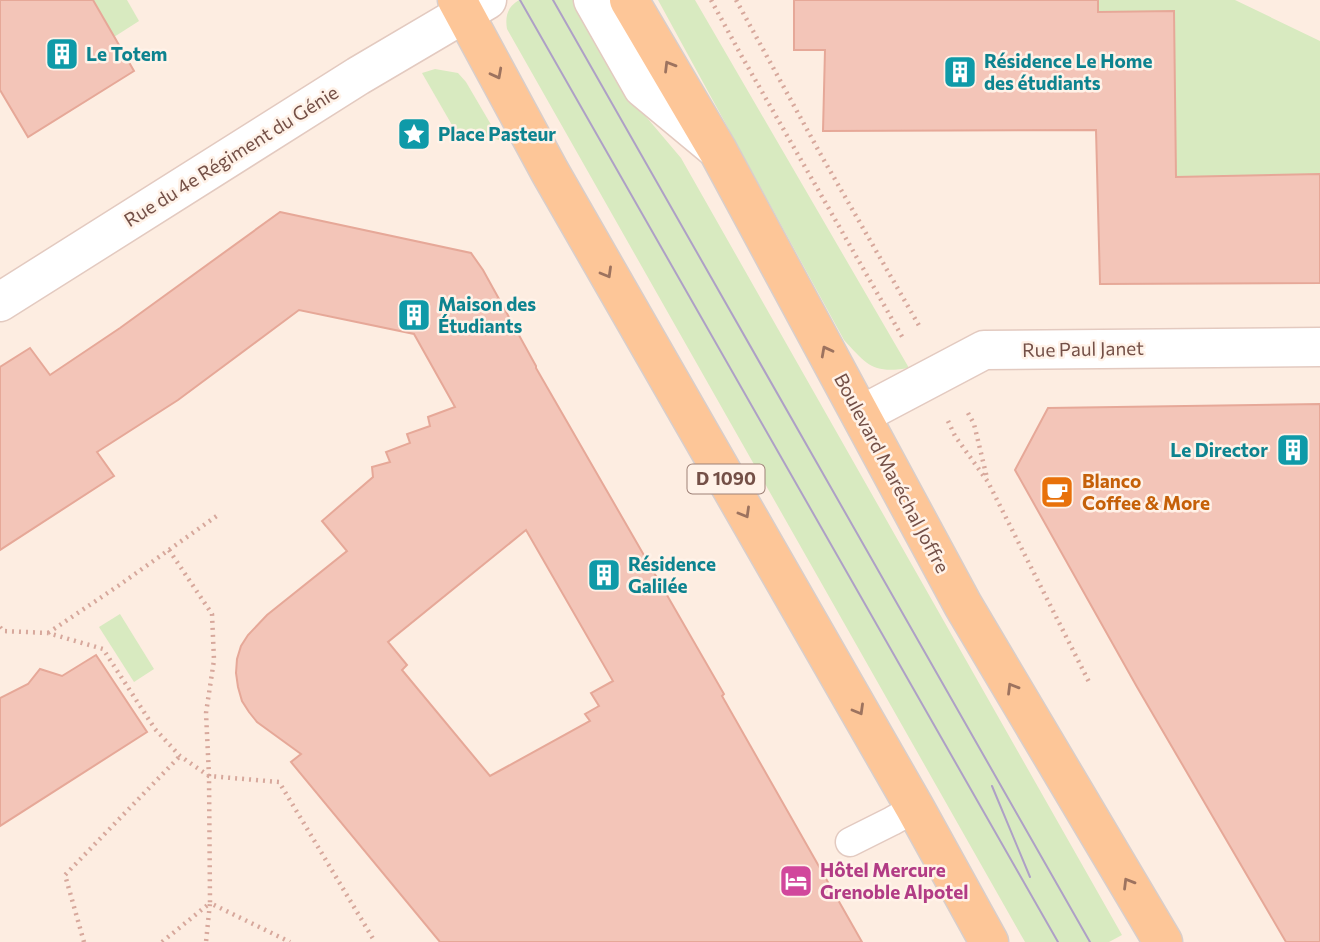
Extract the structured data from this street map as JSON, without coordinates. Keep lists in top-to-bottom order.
{
  "streets": {
    "main road": ["Boulevard Maréchal Joffre", "D 1090"],
    "street": ["Rue du 4e Régiment du Génie", "Rue Paul Janet"]
  },
  "crossings": [
    ["Rue du 4e Régiment du Génie", "D 1090"],
    ["Rue Paul Janet", "Boulevard Maréchal Joffre"]
  ],
  "places": {
    "building": [
      "Le Totem",
      "Résidence Le Home des étudiants",
      "Maison des Étudiants",
      "Le Director",
      "Résidence Galilée"
    ],
    "place": ["Place Pasteur"],
    "cafe": ["Blanco Coffee & More"],
    "hotel": ["Hôtel Mercure Grenoble Alpotel"]
  }
}
